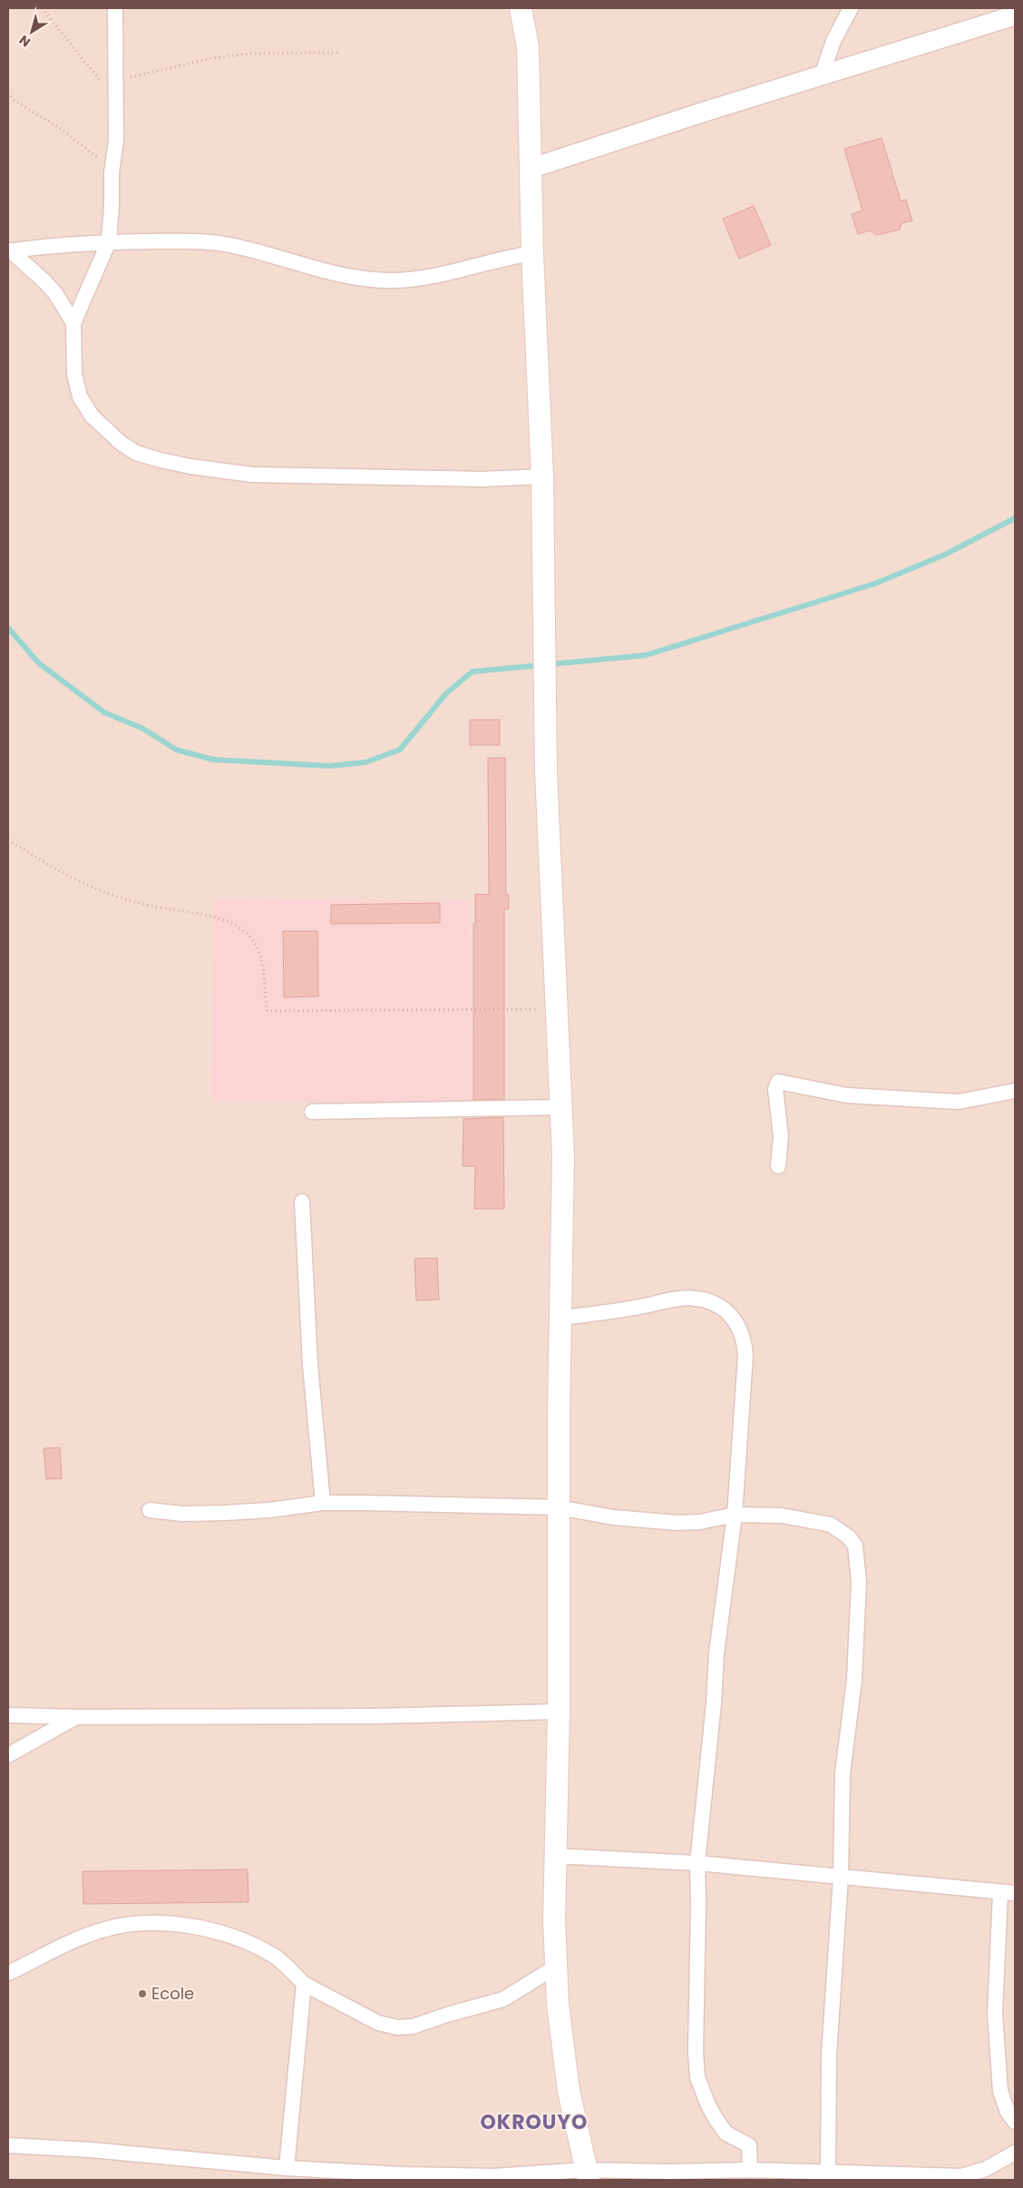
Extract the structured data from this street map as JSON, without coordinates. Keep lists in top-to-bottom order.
{
  "districts": ["OKROUYO"],
  "places": ["Ecole"],
  "north": "bottom left"
}
